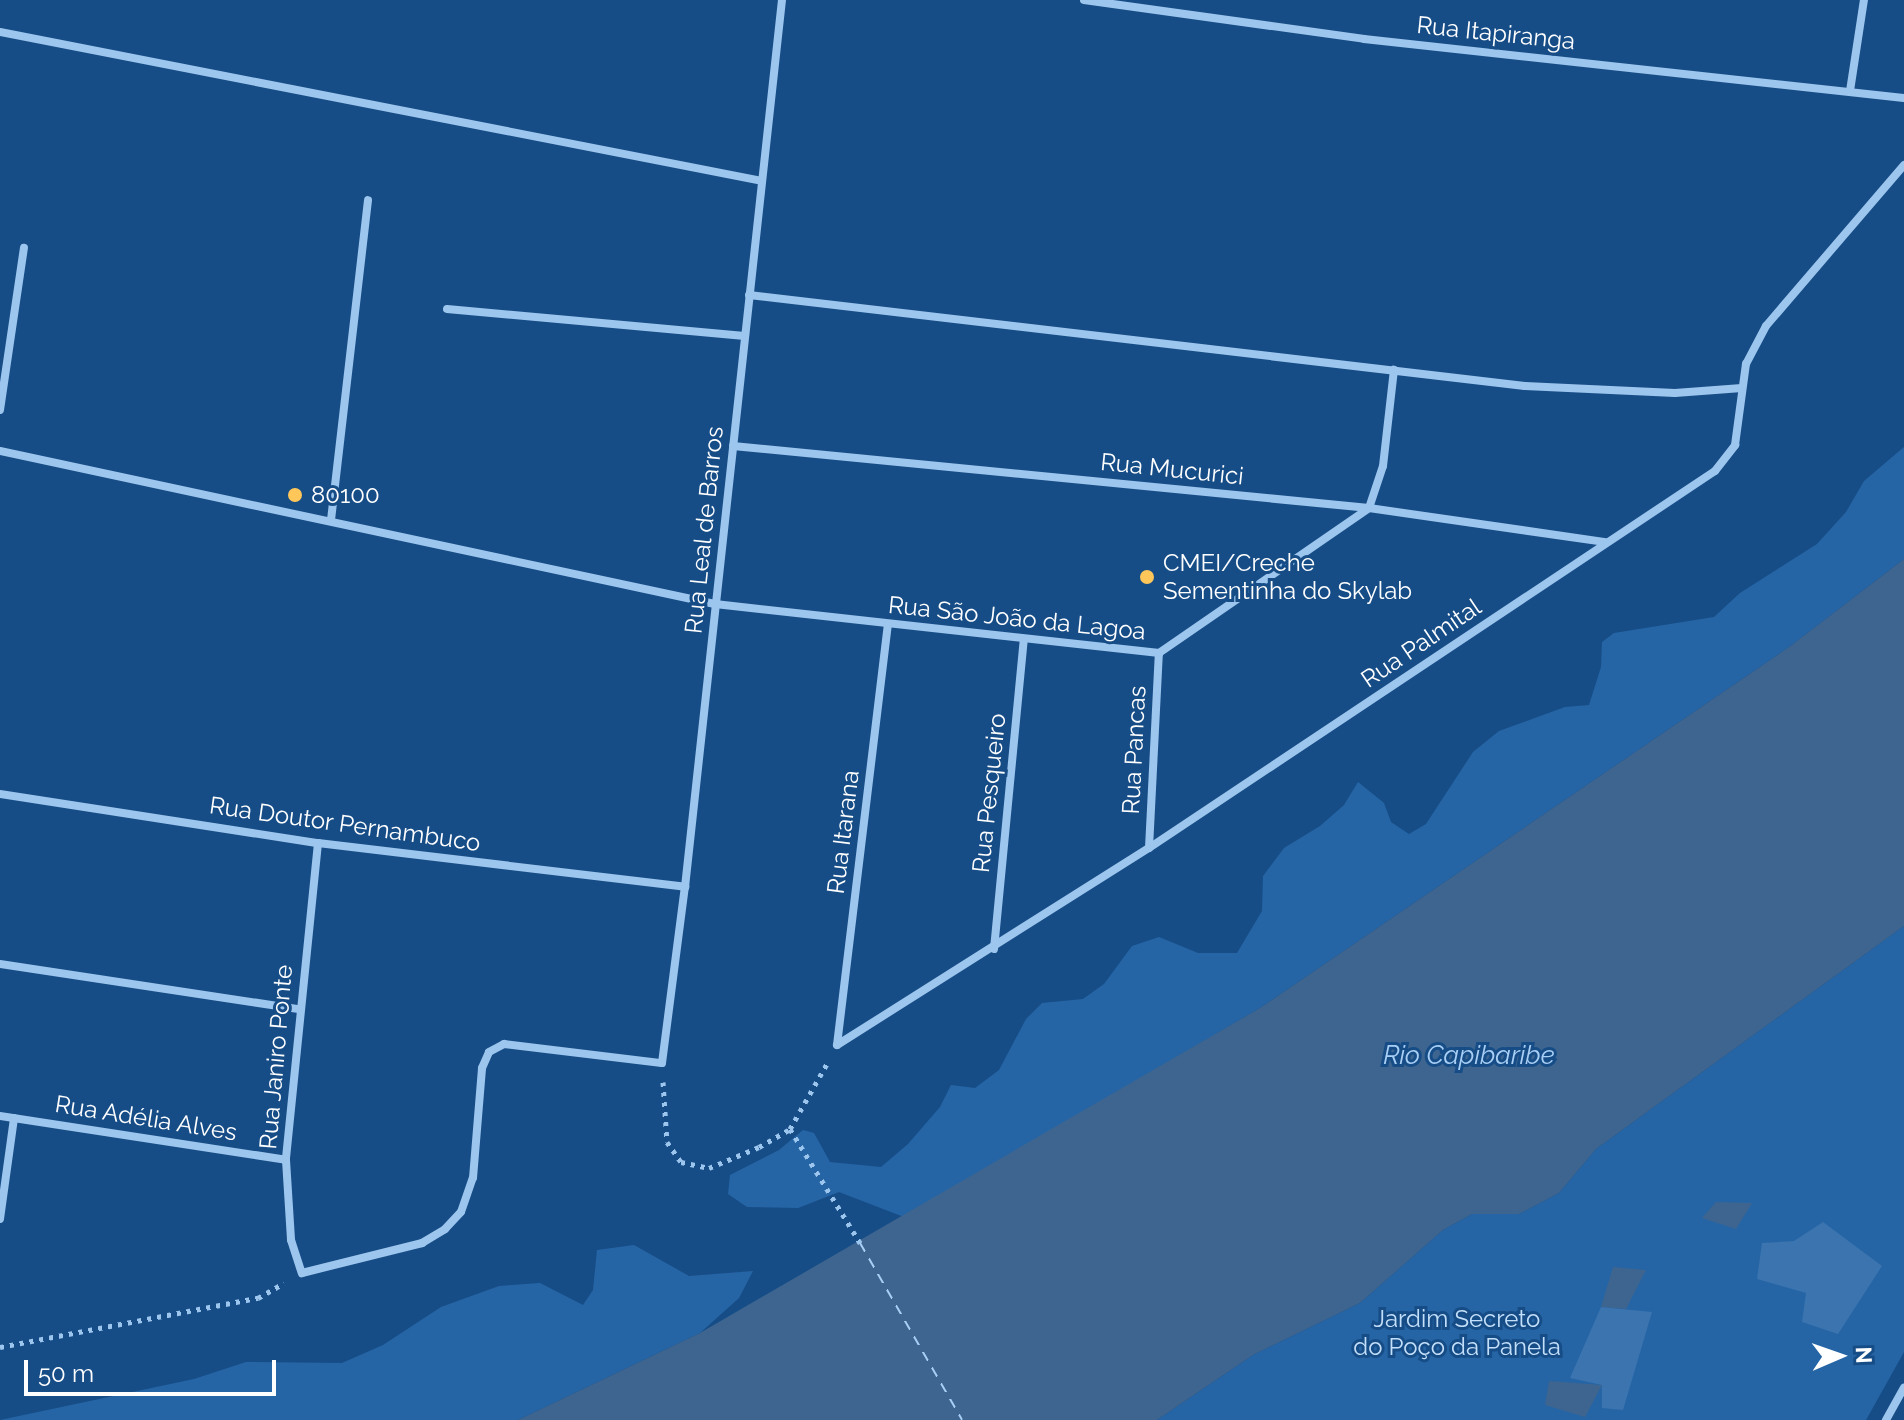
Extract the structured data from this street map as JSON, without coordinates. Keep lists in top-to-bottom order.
{
  "streets": {
    "street": [
      "Rua Itapiranga",
      "Rua Mucurici",
      "Rua Leal de Barros",
      "Rua São João da Lagoa",
      "Rua Palmital",
      "Rua Pancas",
      "Rua Pesqueiro",
      "Rua Doutor Pernambuco",
      "Rua Itarana",
      "Rua Janiro Ponte",
      "Rua Adélia Alves"
    ]
  },
  "crossings": [
    ["Rua Mucurici", "Rua Leal de Barros"],
    ["Rua Mucurici", "Rua São João da Lagoa"],
    ["Rua Mucurici", "Rua Palmital"],
    ["Rua Leal de Barros", "Rua São João da Lagoa"],
    ["Rua Leal de Barros", "Rua Doutor Pernambuco"],
    ["Rua São João da Lagoa", "Rua Pancas"],
    ["Rua São João da Lagoa", "Rua Pesqueiro"],
    ["Rua São João da Lagoa", "Rua Itarana"],
    ["Rua Palmital", "Rua Pancas"],
    ["Rua Palmital", "Rua Pesqueiro"],
    ["Rua Palmital", "Rua Itarana"],
    ["Rua Doutor Pernambuco", "Rua Janiro Ponte"],
    ["Rua Janiro Ponte", "Rua Adélia Alves"]
  ],
  "water": ["Rio Capibaribe"],
  "parks": ["Jardim Secreto do Poço da Panela"],
  "places": ["80100", "CMEI/Creche Sementinha do Skylab"],
  "scale_bar": "50 m",
  "north": "right"
}
